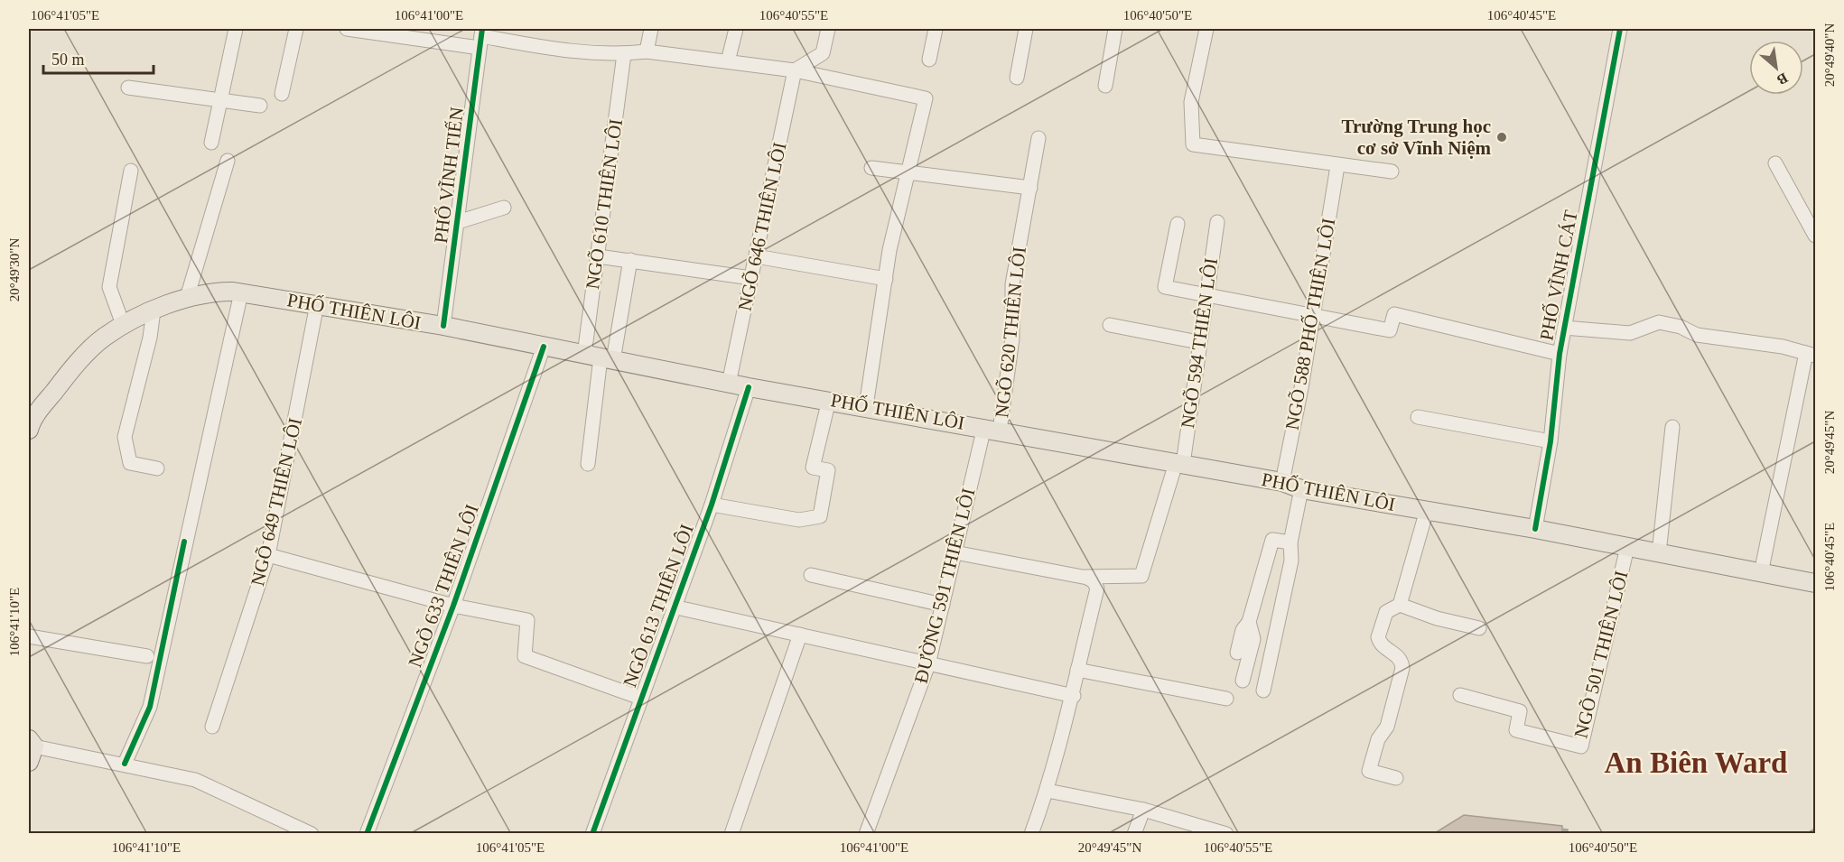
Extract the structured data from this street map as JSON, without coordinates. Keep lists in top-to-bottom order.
{
  "streets": {
    "main road": ["PHỐ THIÊN LÔI"],
    "street": [
      "PHỐ VĨNH TIẾN",
      "NGÕ 610 THIÊN LÔI",
      "NGÕ 646 THIÊN LÔI",
      "PHỐ VĨNH CÁT",
      "NGÕ 588 PHỐ THIÊN LÔI",
      "NGÕ 620 THIÊN LÔI",
      "NGÕ 594 THIÊN LÔI",
      "NGÕ 649 THIÊN LÔI",
      "NGÕ 633 THIÊN LÔI",
      "ĐƯỜNG 591 THIÊN LÔI",
      "NGÕ 613 THIÊN LÔI",
      "NGÕ 501 THIÊN LÔI"
    ]
  },
  "crossings": [
    ["PHỐ VĨNH TIẾN", "PHỐ THIÊN LÔI"],
    ["NGÕ 610 THIÊN LÔI", "PHỐ THIÊN LÔI"],
    ["NGÕ 646 THIÊN LÔI", "PHỐ THIÊN LÔI"],
    ["PHỐ VĨNH CÁT", "PHỐ THIÊN LÔI"],
    ["PHỐ THIÊN LÔI", "NGÕ 588 PHỐ THIÊN LÔI"],
    ["PHỐ THIÊN LÔI", "NGÕ 620 THIÊN LÔI"],
    ["PHỐ THIÊN LÔI", "NGÕ 594 THIÊN LÔI"],
    ["PHỐ THIÊN LÔI", "NGÕ 649 THIÊN LÔI"],
    ["PHỐ THIÊN LÔI", "NGÕ 633 THIÊN LÔI"],
    ["PHỐ THIÊN LÔI", "ĐƯỜNG 591 THIÊN LÔI"],
    ["PHỐ THIÊN LÔI", "NGÕ 613 THIÊN LÔI"],
    ["PHỐ THIÊN LÔI", "NGÕ 501 THIÊN LÔI"],
    ["NGÕ 620 THIÊN LÔI", "ĐƯỜNG 591 THIÊN LÔI"]
  ],
  "districts": ["An Biên Ward"],
  "places": ["Trường Trung học cơ sở Vĩnh Niệm"],
  "scale_bar": "50 m",
  "north": "bottom right",
  "coordinates": [
    "106°41'05\"E",
    "106°41'00\"E",
    "106°40'55\"E",
    "106°40'50\"E",
    "106°40'45\"E",
    "20°49'40\"N",
    "20°49'30\"N",
    "20°49'45\"N",
    "106°41'10\"E"
  ]
}
